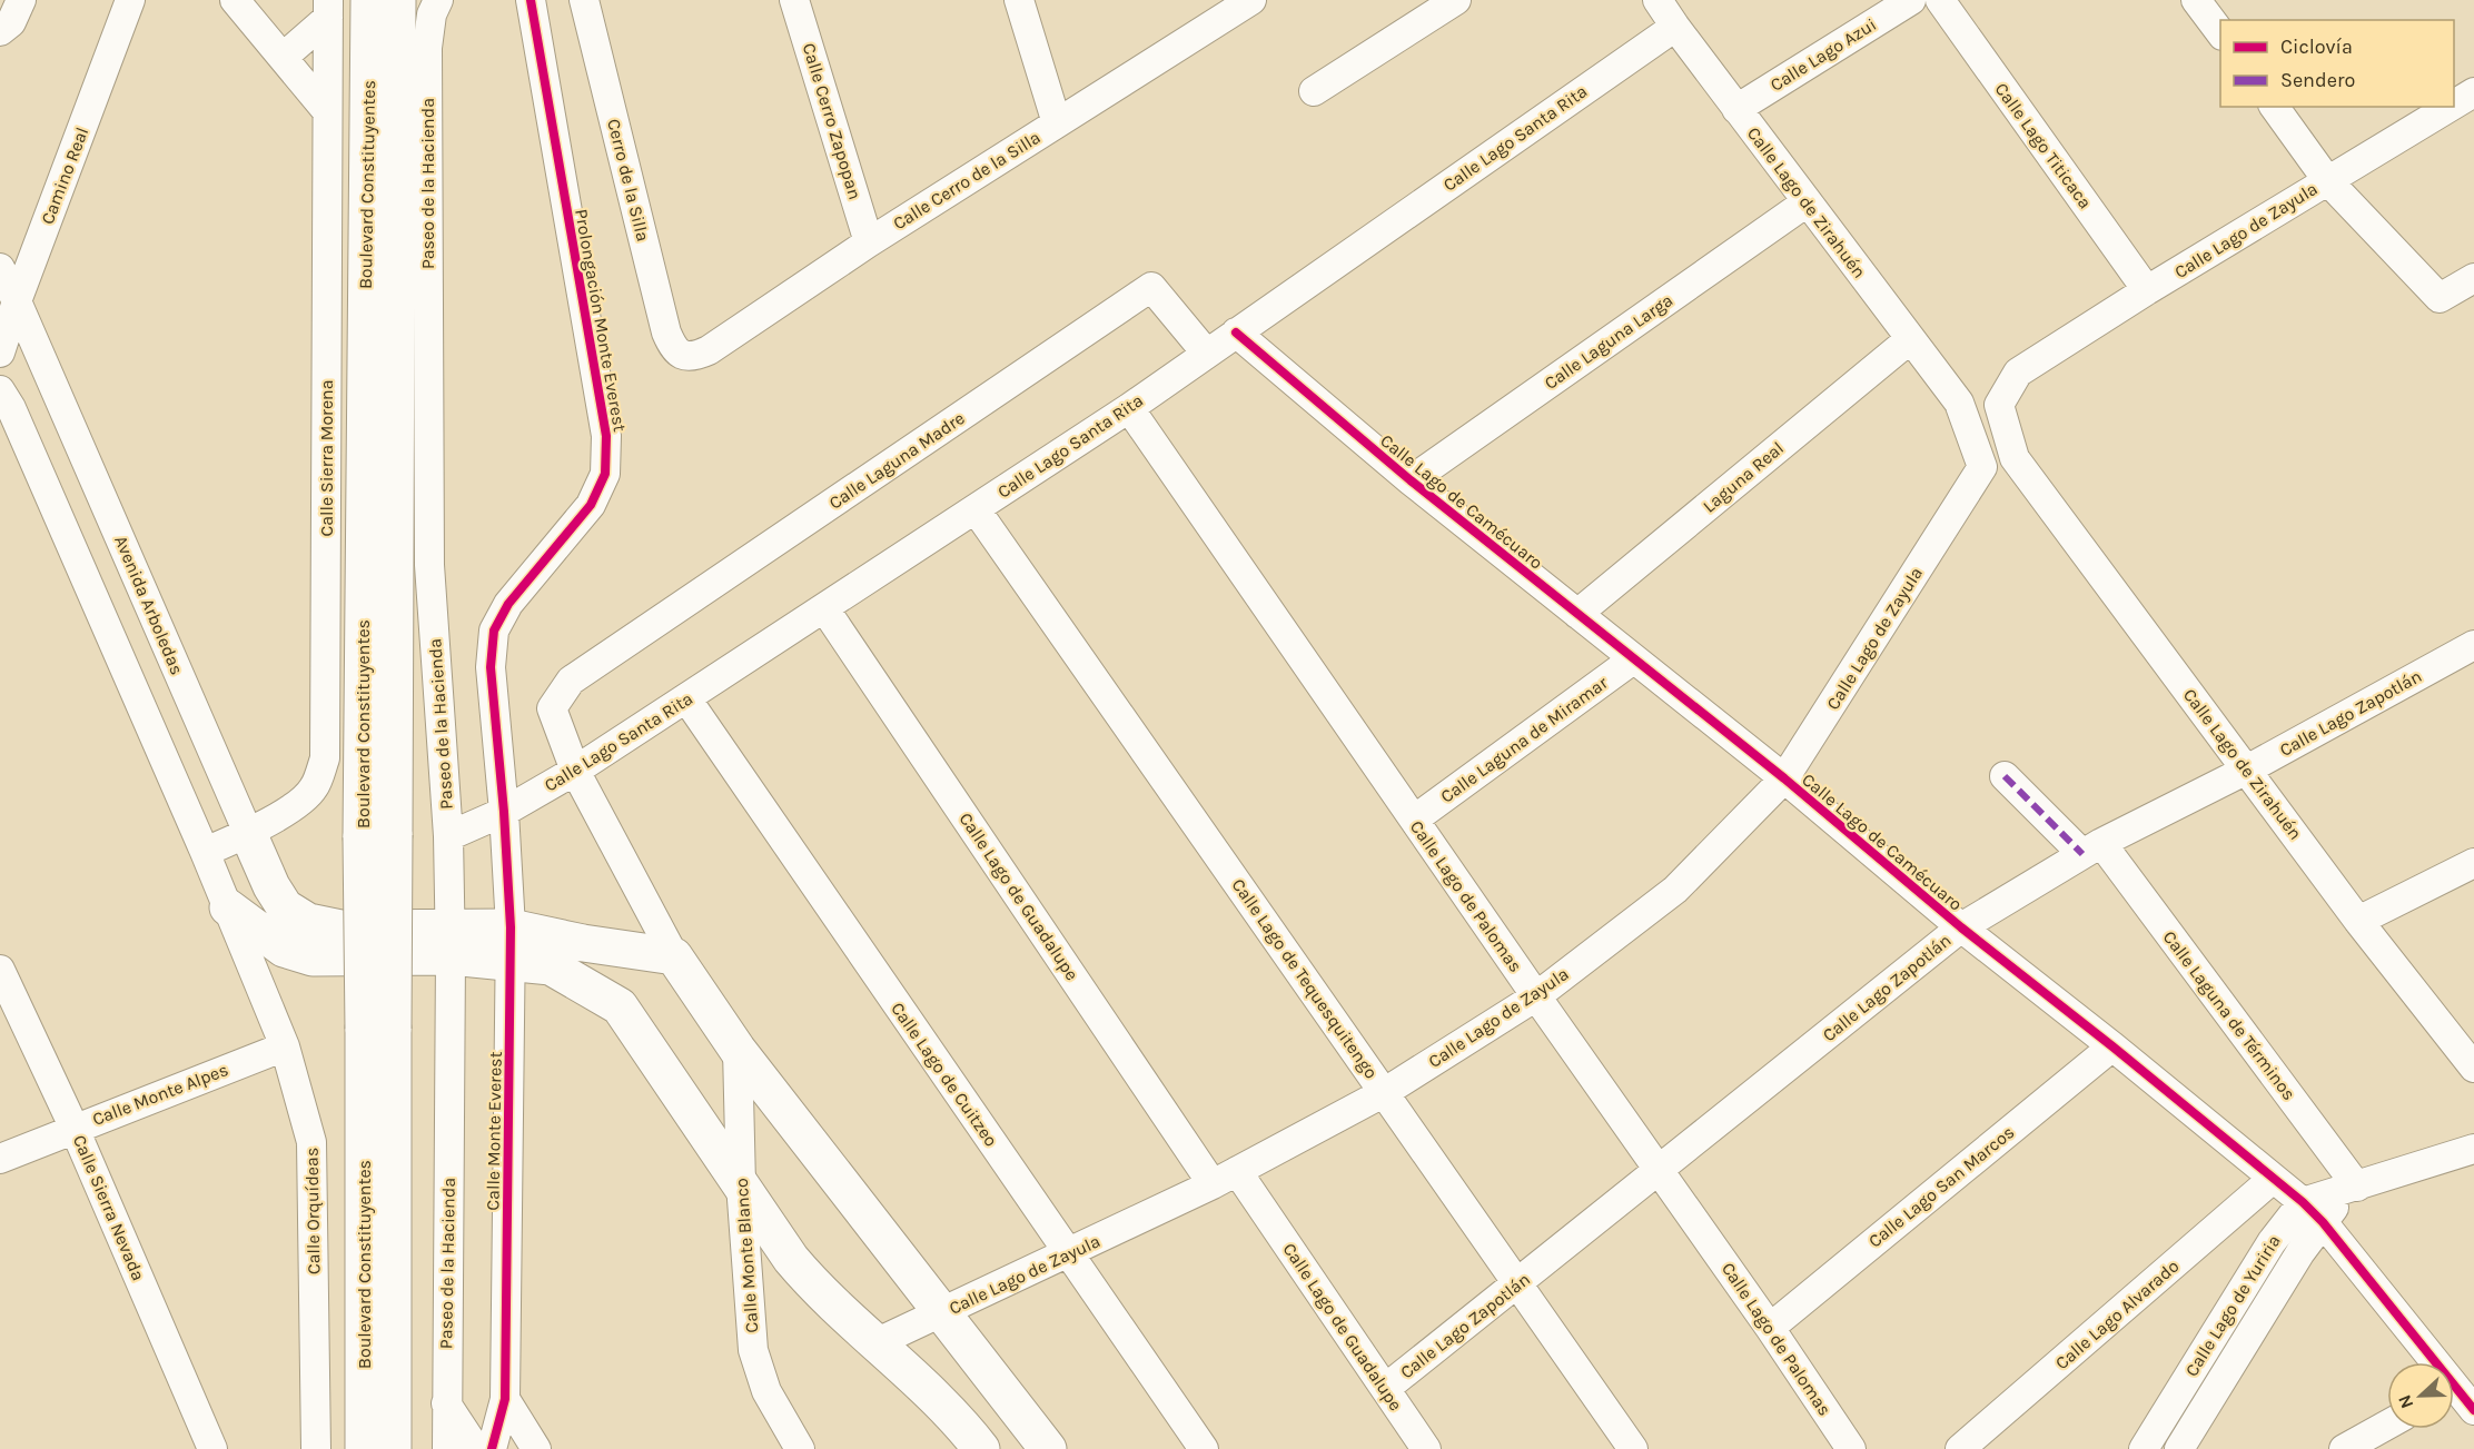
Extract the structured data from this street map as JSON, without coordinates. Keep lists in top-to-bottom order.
{
  "streets": {
    "main road": ["Boulevard Constituyentes", "Avenida Arboledas"],
    "street": [
      "Calle Lago Azui",
      "Calle Cerro Zapopan",
      "Calle Lago Santa Rita",
      "Calle Lago Titicaca",
      "Camino Real",
      "Cerro de la Silla",
      "Calle Cerro de la Silla",
      "Paseo de la Hacienda",
      "Calle Lago de Zirahuén",
      "Calle Lago de Zayula",
      "Prolongación Monte Everest",
      "Calle Laguna Larga",
      "Calle Sierra Morena",
      "Calle Laguna Madre",
      "Laguna Real",
      "Calle Lago de Camécuaro",
      "Calle Lago Zapotlán",
      "Calle Laguna de Miramar",
      "Calle Lago de Guadalupe",
      "Calle Lago de Palomas",
      "Calle Lago de Tequesquitengo",
      "Calle Laguna de Términos",
      "Calle Lago de Cuitzeo",
      "Calle Monte Alpes",
      "Calle Monte Everest",
      "Calle Lago San Marcos",
      "Calle Sierra Nevada",
      "Calle Orquídeas",
      "Calle Monte Blanco",
      "Calle Lago de Yuriria",
      "Calle Lago Alvarado"
    ]
  },
  "crossings": [
    ["Calle Lago Azui", "Calle Lago de Zirahuén"],
    ["Calle Cerro Zapopan", "Calle Cerro de la Silla"],
    ["Calle Lago Santa Rita", "Paseo de la Hacienda"],
    ["Calle Lago Santa Rita", "Calle Lago de Zirahuén"],
    ["Calle Lago Santa Rita", "Prolongación Monte Everest"],
    ["Calle Lago Santa Rita", "Calle Laguna Madre"],
    ["Calle Lago Santa Rita", "Calle Lago de Camécuaro"],
    ["Calle Lago Santa Rita", "Calle Lago de Guadalupe"],
    ["Calle Lago Santa Rita", "Calle Lago de Palomas"],
    ["Calle Lago Santa Rita", "Calle Lago de Tequesquitengo"],
    ["Calle Lago Santa Rita", "Calle Lago de Cuitzeo"],
    ["Calle Lago Santa Rita", "Calle Monte Everest"],
    ["Calle Lago Titicaca", "Calle Lago de Zayula"],
    ["Camino Real", "Avenida Arboledas"],
    ["Cerro de la Silla", "Calle Cerro de la Silla"],
    ["Paseo de la Hacienda", "Avenida Arboledas"],
    ["Calle Lago de Zirahuén", "Calle Lago de Zayula"],
    ["Calle Lago de Zirahuén", "Calle Laguna Larga"],
    ["Calle Lago de Zirahuén", "Laguna Real"],
    ["Calle Lago de Zirahuén", "Calle Lago Zapotlán"],
    ["Calle Lago de Zayula", "Calle Lago de Camécuaro"],
    ["Calle Lago de Zayula", "Calle Lago de Guadalupe"],
    ["Calle Lago de Zayula", "Calle Lago de Palomas"],
    ["Calle Lago de Zayula", "Calle Lago de Tequesquitengo"],
    ["Calle Lago de Zayula", "Calle Lago de Cuitzeo"],
    ["Prolongación Monte Everest", "Calle Monte Everest"],
    ["Calle Laguna Larga", "Calle Lago de Camécuaro"],
    ["Calle Sierra Morena", "Avenida Arboledas"],
    ["Laguna Real", "Calle Lago de Camécuaro"],
    ["Calle Lago de Camécuaro", "Calle Lago Zapotlán"],
    ["Calle Lago de Camécuaro", "Calle Laguna de Miramar"],
    ["Calle Lago de Camécuaro", "Calle Lago San Marcos"],
    ["Calle Lago de Camécuaro", "Calle Lago de Yuriria"],
    ["Calle Lago de Camécuaro", "Calle Lago Alvarado"],
    ["Calle Lago Zapotlán", "Calle Lago de Guadalupe"],
    ["Calle Lago Zapotlán", "Calle Lago de Palomas"],
    ["Calle Lago Zapotlán", "Calle Lago de Tequesquitengo"],
    ["Calle Lago Zapotlán", "Calle Laguna de Términos"],
    ["Calle Laguna de Miramar", "Calle Lago de Palomas"],
    ["Calle Lago de Palomas", "Calle Lago San Marcos"],
    ["Calle Laguna de Términos", "Calle Lago de Yuriria"],
    ["Calle Monte Alpes", "Calle Sierra Nevada"],
    ["Calle Monte Alpes", "Calle Orquídeas"]
  ],
  "legend": ["Ciclovía", "Sendero"],
  "north": "left"
}
